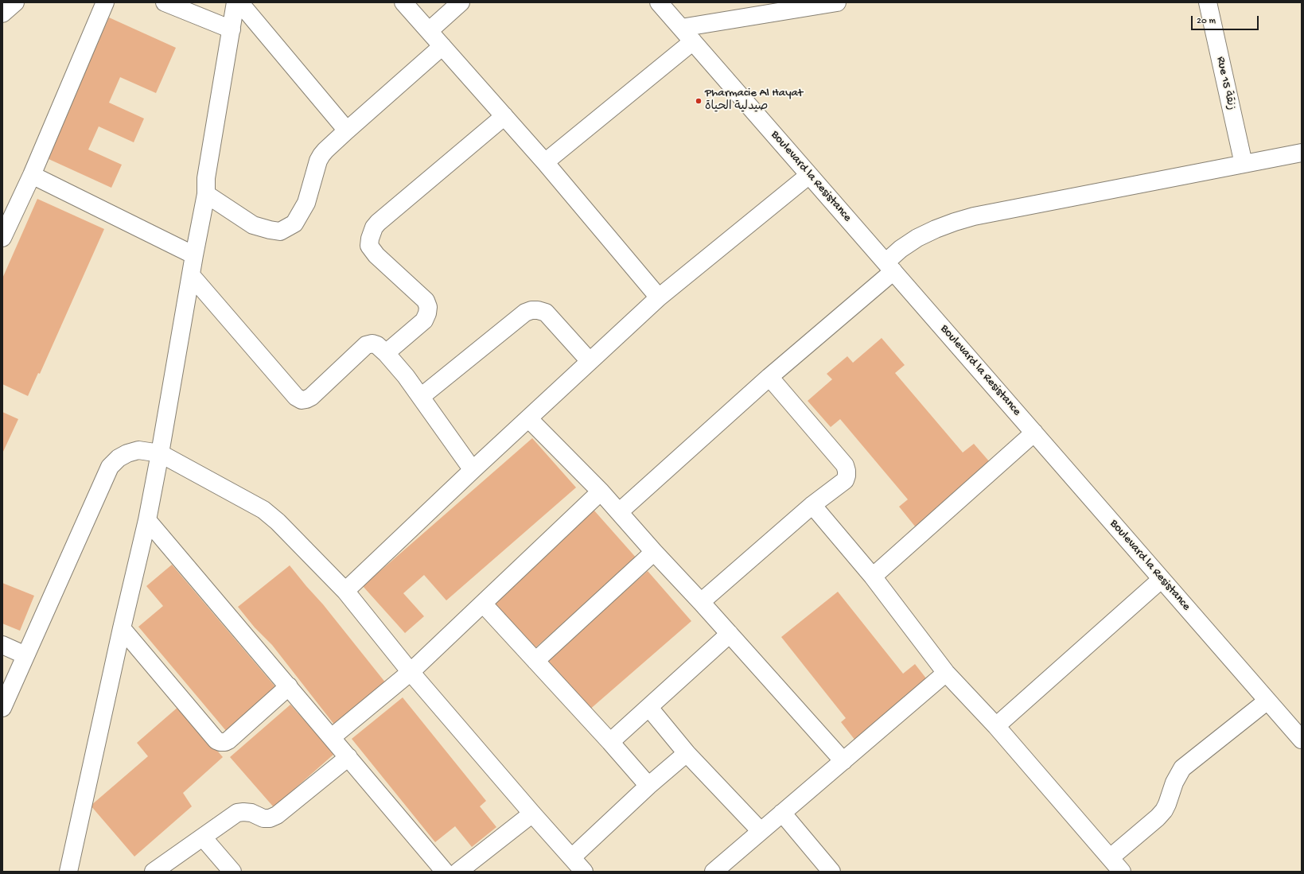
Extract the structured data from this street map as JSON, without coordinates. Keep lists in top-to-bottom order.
{
  "streets": {
    "street": ["Rue 15 زنقة", "Boulevard la Resistance"]
  },
  "places": ["Pharmacie Al Hayat صيدلية الحياة"],
  "scale_bar": "20 m"
}
